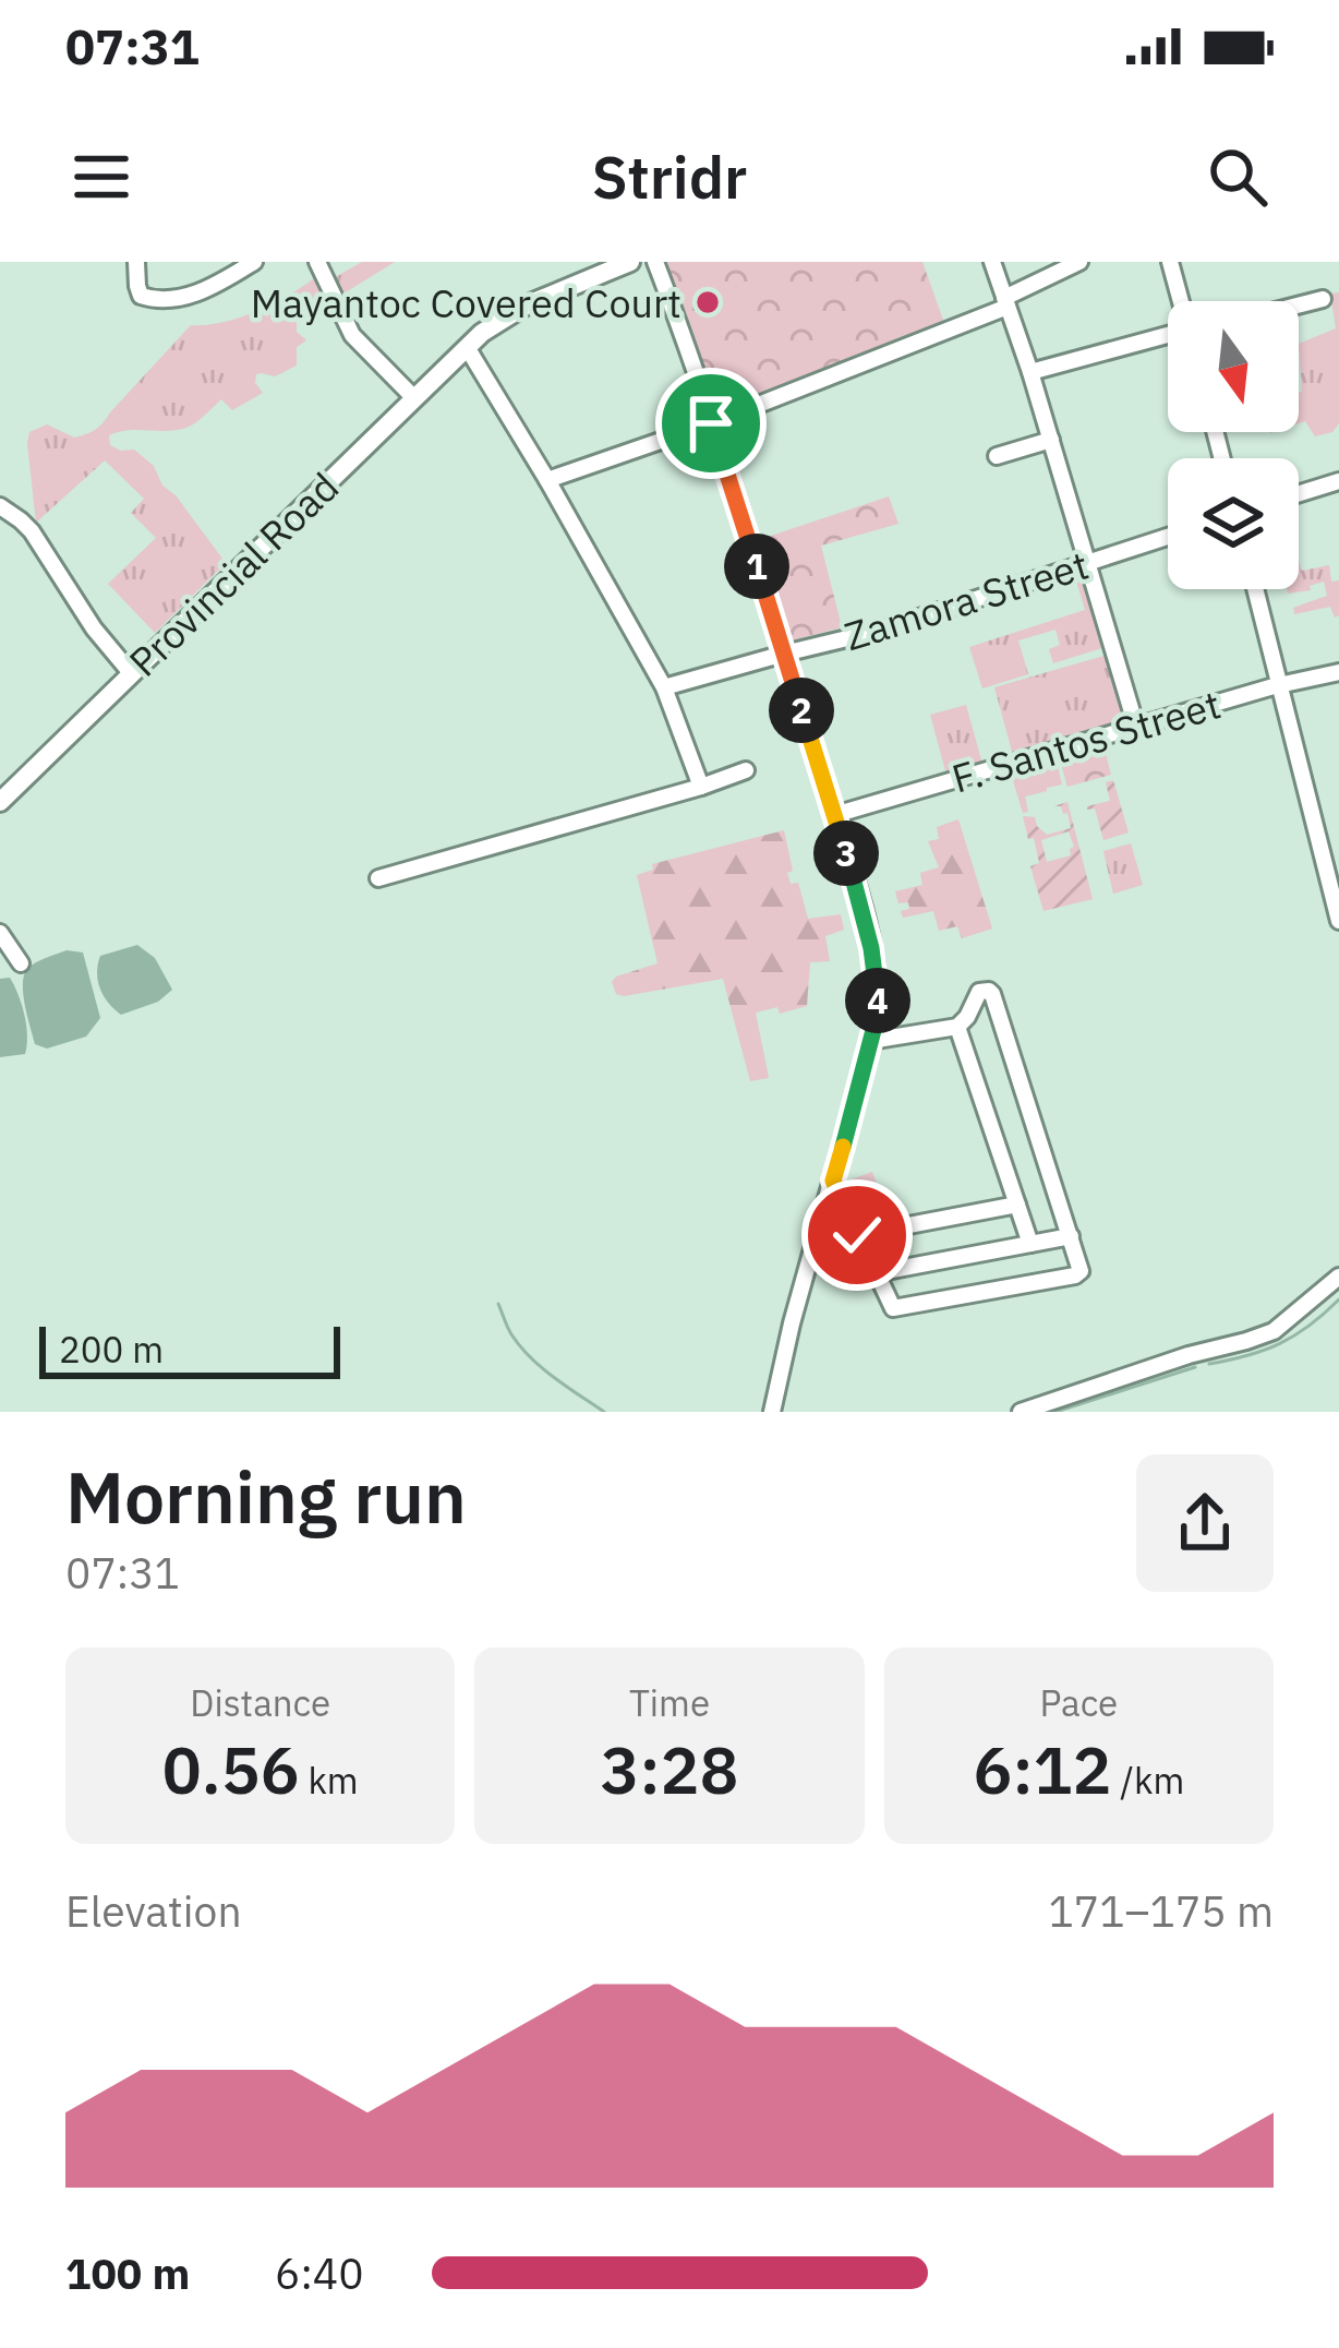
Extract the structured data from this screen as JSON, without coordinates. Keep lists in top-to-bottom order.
{
  "streets": {
    "main road": ["Provincial Road"],
    "street": ["Zamora Street", "F. Santos Street"]
  },
  "places": ["Mayantoc Covered Court"],
  "scale_bar": "200 m",
  "north": "bottom",
  "page": {
    "status": "07:31",
    "header": "Stridr",
    "pins": [
      "1",
      "2",
      "3",
      "4"
    ],
    "scale": "200 m",
    "heading": ["Morning run", "07:31"],
    "stats": [
      ["Distance", "0.56 km"],
      ["Time", "3:28"],
      ["Pace", "6:12 /km"]
    ],
    "chart": ["Elevation", "171–175 m"],
    "list": [
      {
        "name": "100 m",
        "note": "6:40"
      }
    ]
  }
}
